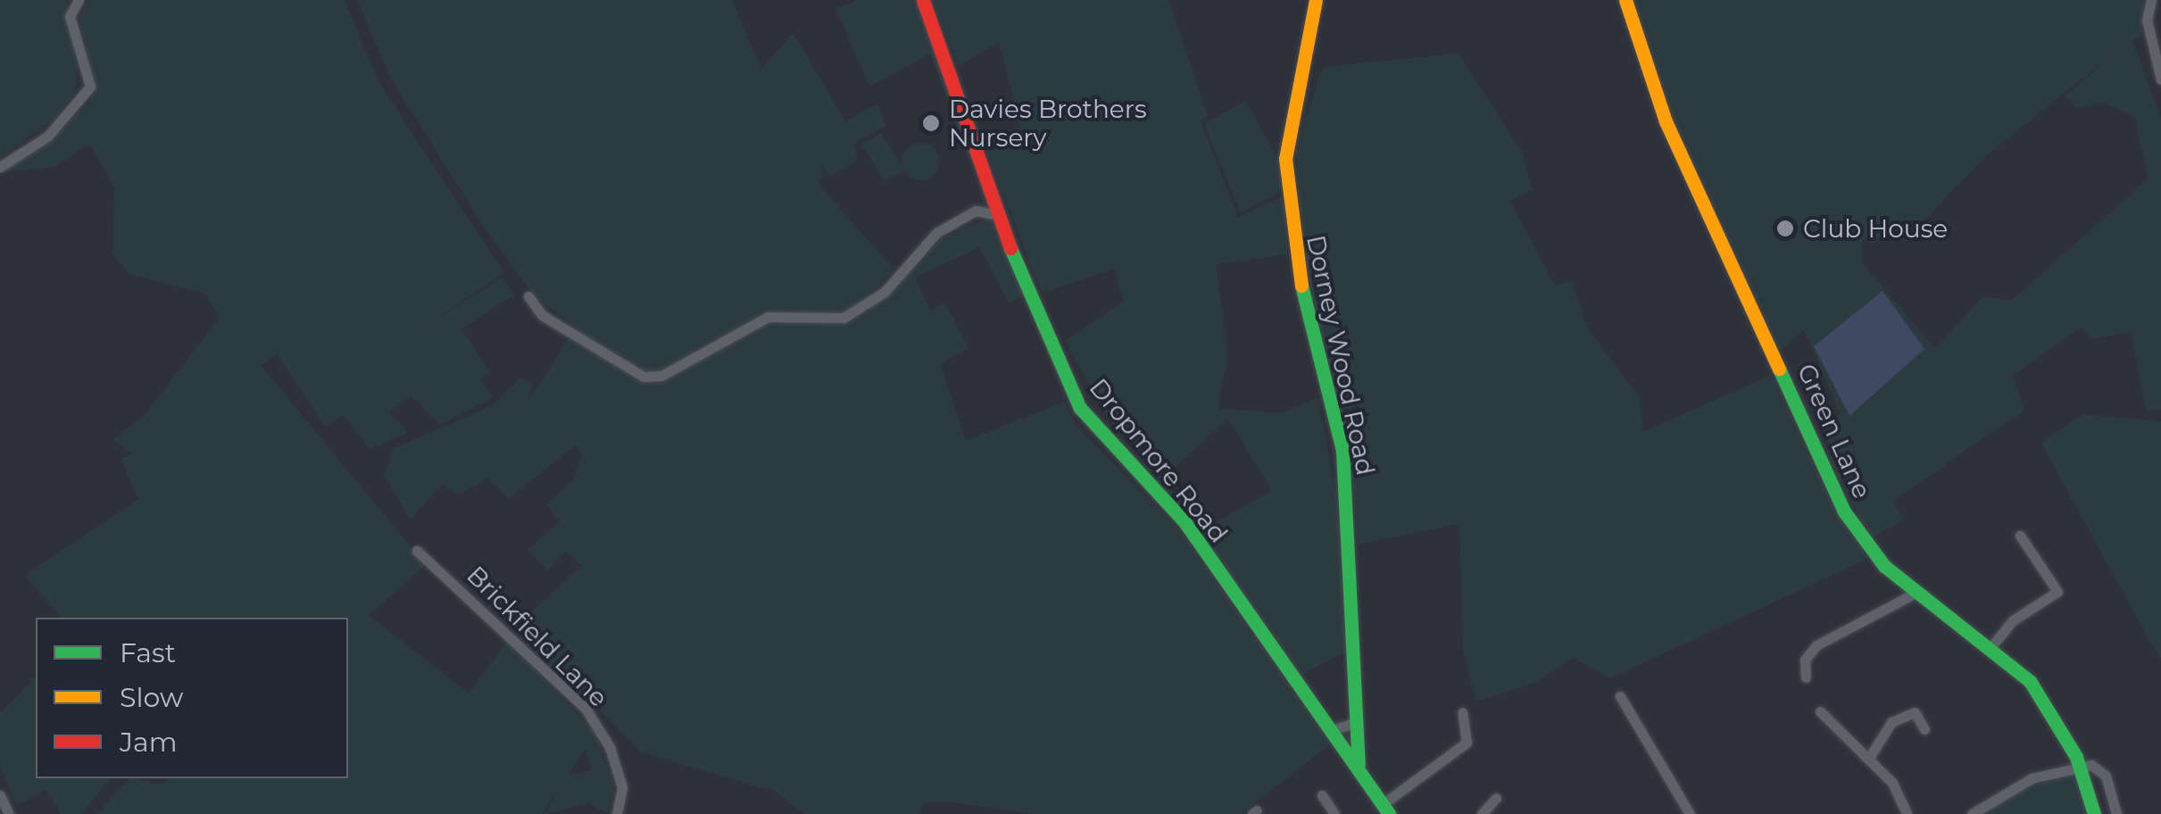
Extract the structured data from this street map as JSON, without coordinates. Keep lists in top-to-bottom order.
{
  "streets": {
    "street": [
      "Dorney Wood Road",
      "Green Lane",
      "Dropmore Road",
      "Brickfield Lane"
    ]
  },
  "crossings": [
    ["Dorney Wood Road", "Dropmore Road"]
  ],
  "places": ["Davies Brothers Nursery", "Club House"],
  "legend": ["Fast", "Slow", "Jam"]
}
